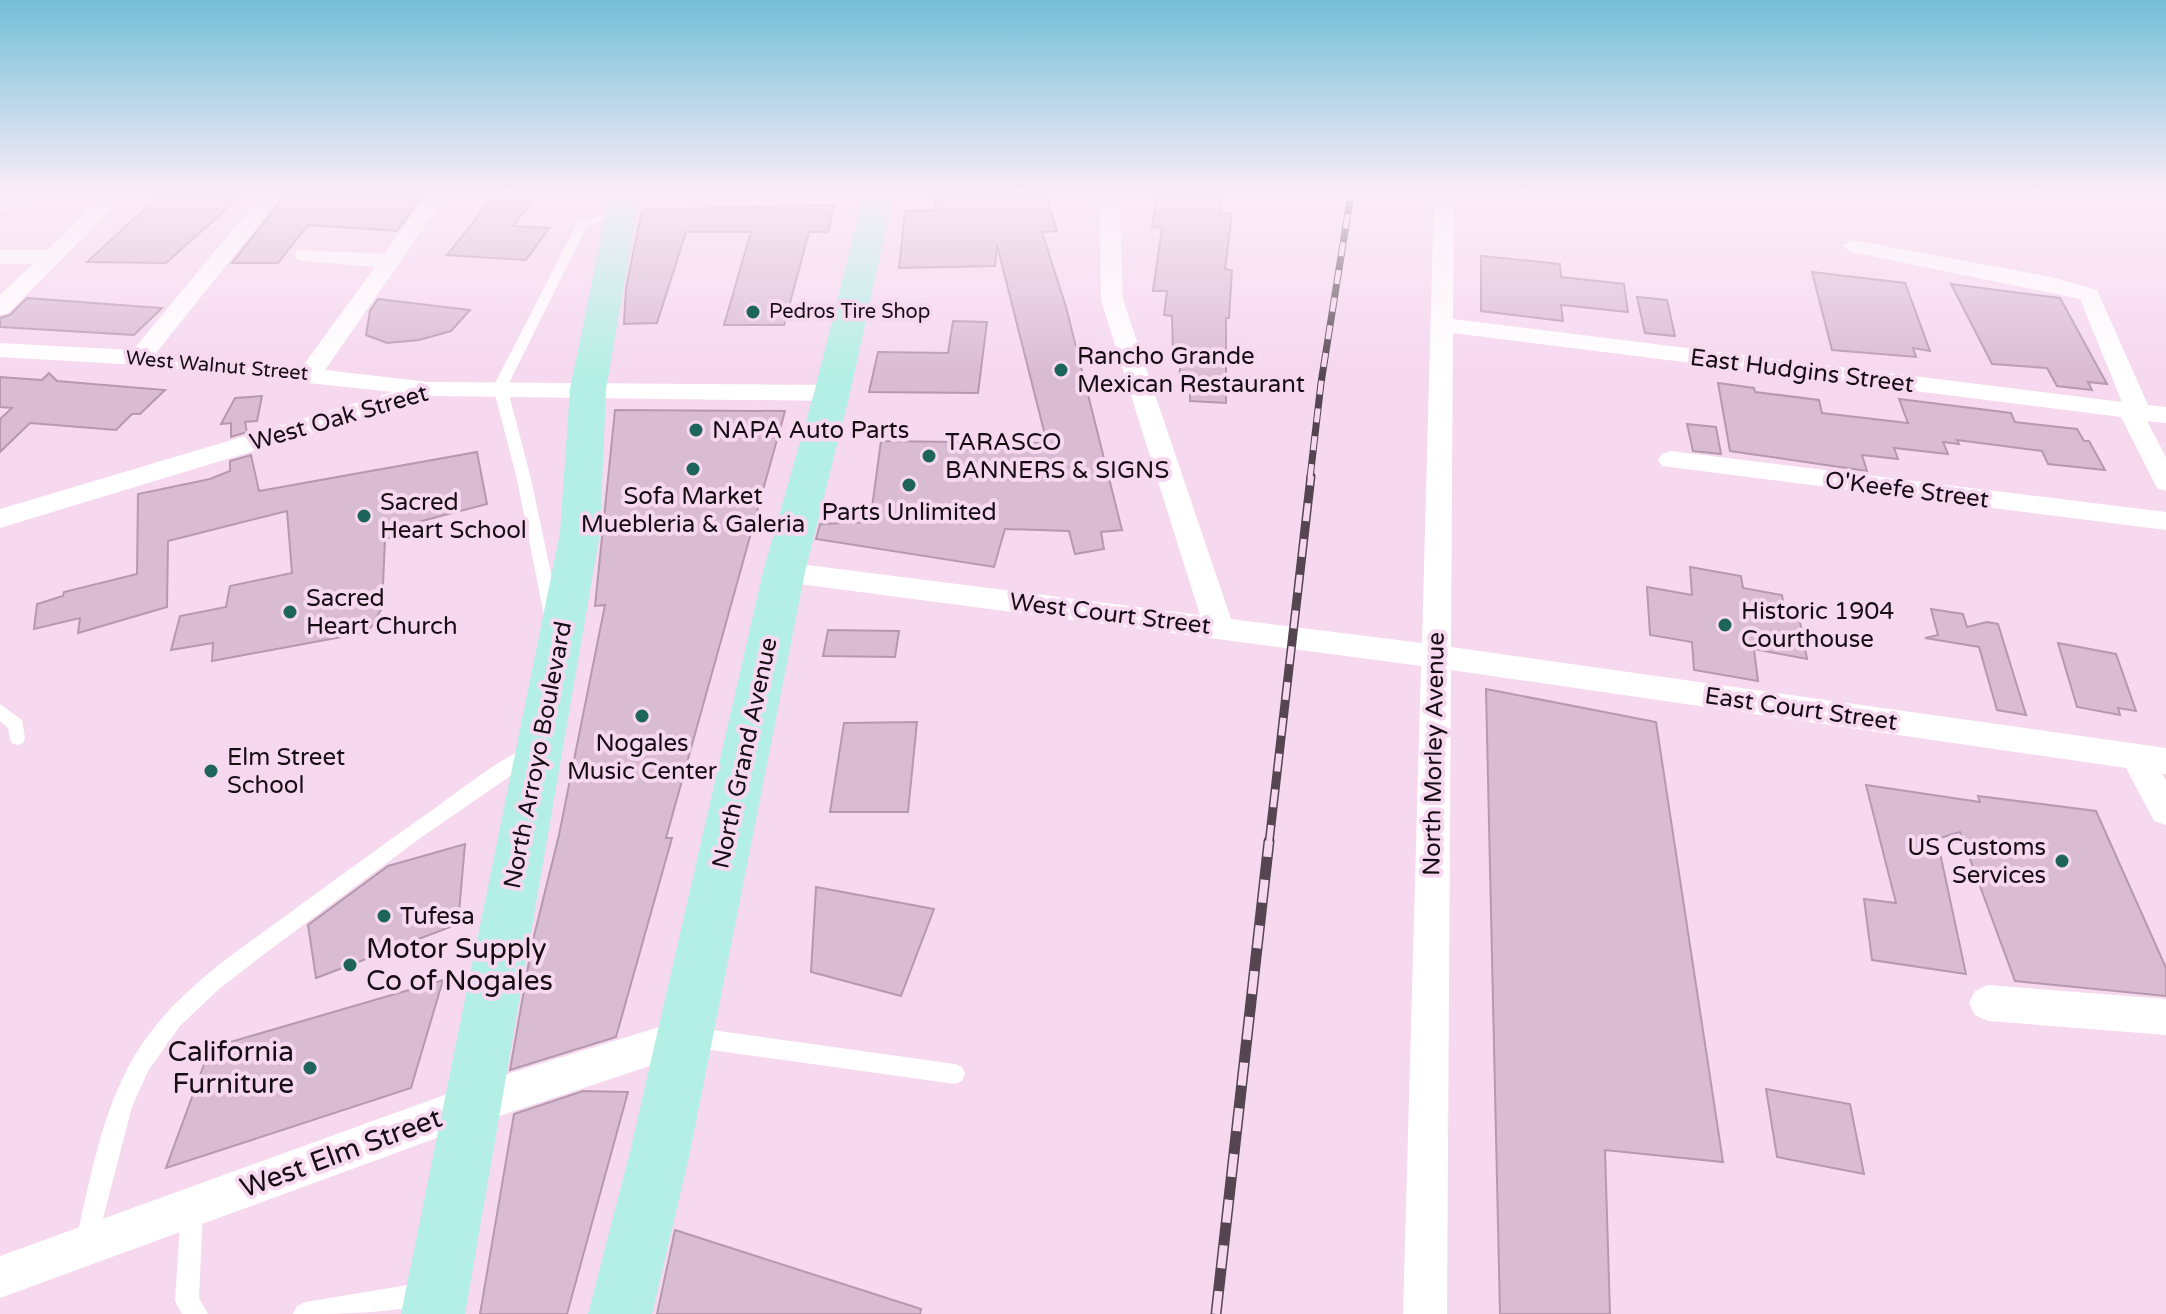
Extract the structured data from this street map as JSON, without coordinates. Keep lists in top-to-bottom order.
{
  "streets": {
    "main road": ["North Grand Avenue", "North Arroyo Boulevard"],
    "street": [
      "West Walnut Street",
      "East Hudgins Street",
      "West Oak Street",
      "O'Keefe Street",
      "West Court Street",
      "East Court Street",
      "North Morley Avenue",
      "West Elm Street"
    ]
  },
  "crossings": [
    ["West Walnut Street", "West Oak Street"],
    ["East Hudgins Street", "North Morley Avenue"],
    ["West Oak Street", "North Grand Avenue"],
    ["West Oak Street", "North Arroyo Boulevard"],
    ["West Court Street", "East Court Street"],
    ["West Court Street", "North Grand Avenue"],
    ["West Court Street", "North Morley Avenue"],
    ["East Court Street", "North Morley Avenue"],
    ["North Grand Avenue", "West Elm Street"],
    ["North Arroyo Boulevard", "West Elm Street"]
  ],
  "places": [
    "Pedros Tire Shop",
    "Rancho Grande Mexican Restaurant",
    "NAPA Auto Parts",
    "TARASCO BANNERS & SIGNS",
    "Sofa Market Muebleria & Galeria",
    "Parts Unlimited",
    "Sacred Heart School",
    "Sacred Heart Church",
    "Historic 1904 Courthouse",
    "Nogales Music Center",
    "Elm Street School",
    "US Customs Services",
    "Tufesa",
    "Motor Supply Co of Nogales",
    "California Furniture"
  ]
}
